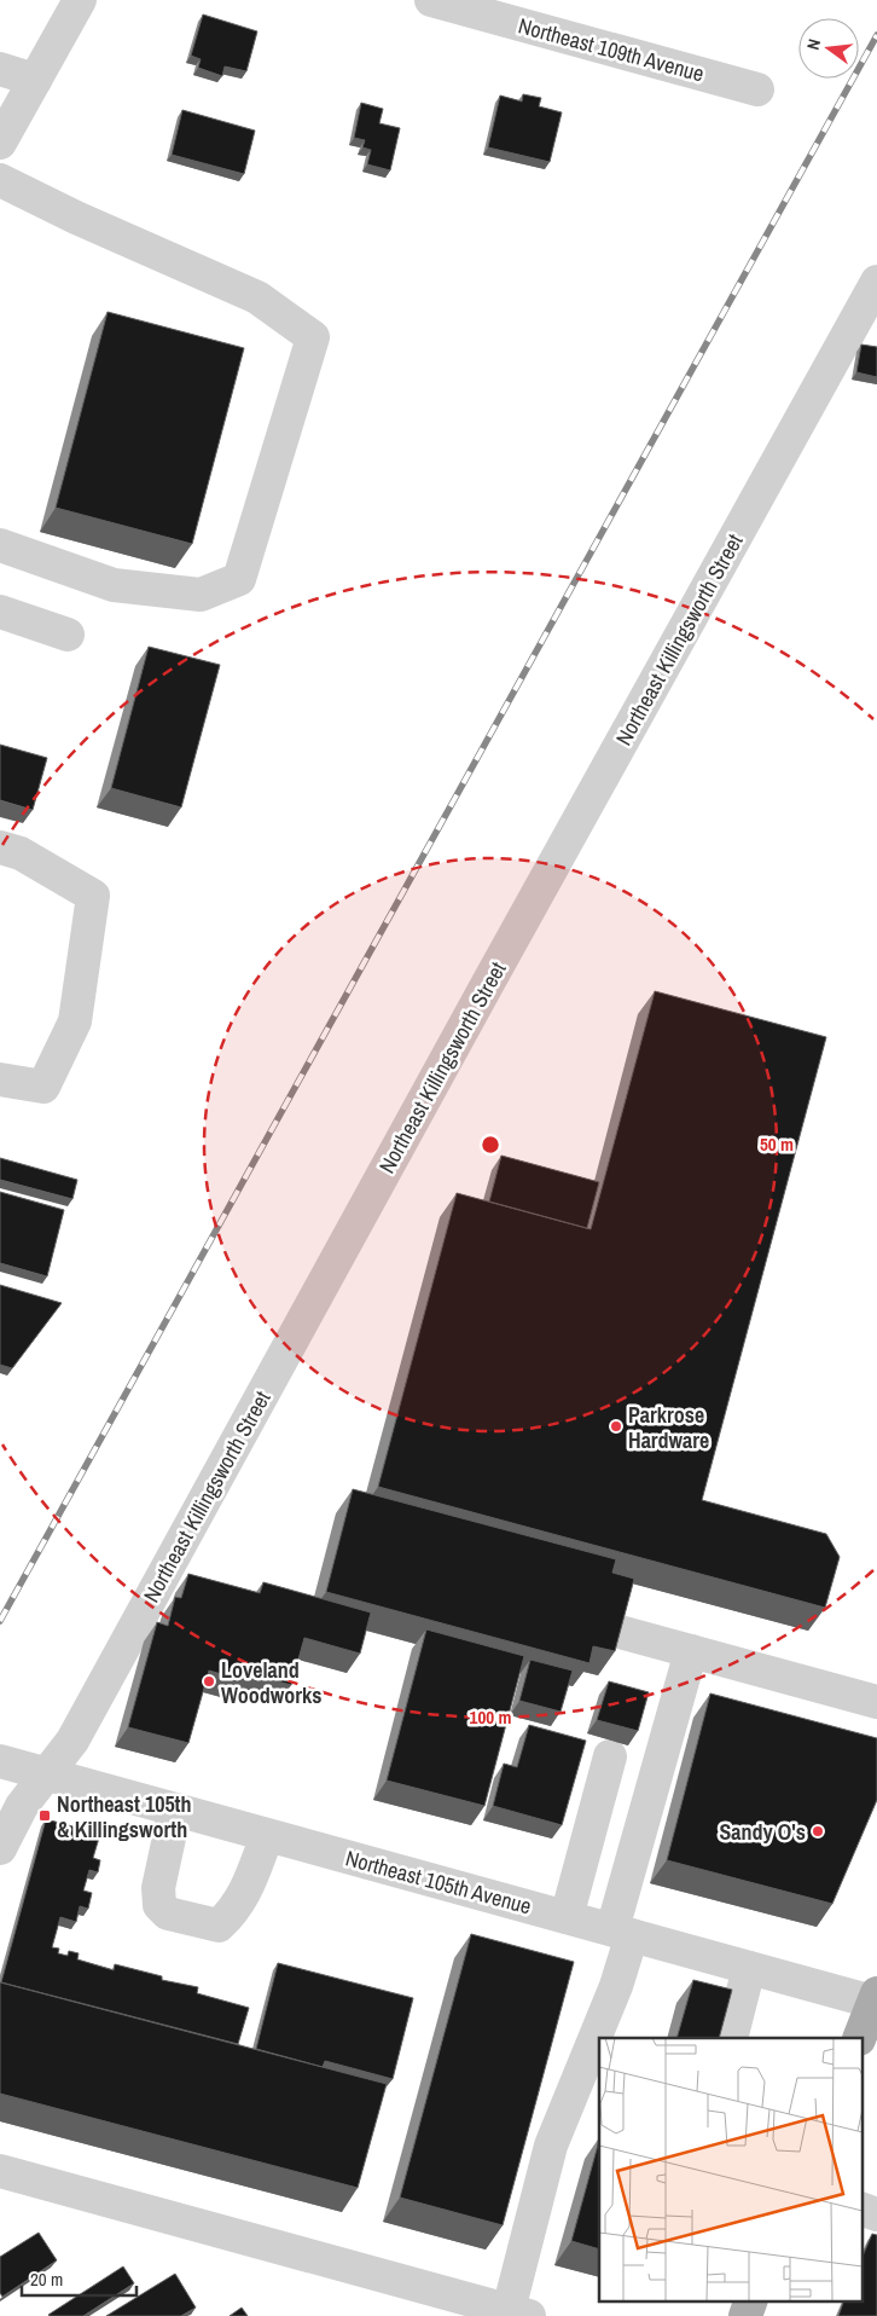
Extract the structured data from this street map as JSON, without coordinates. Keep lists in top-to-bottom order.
{
  "streets": {
    "street": ["Northeast 109th Avenue", "Northeast Killingsworth Street", "Northeast 105th Avenue"]
  },
  "crossings": [
    ["Northeast Killingsworth Street", "Northeast 105th Avenue"]
  ],
  "places": {
    "other": ["Parkrose Hardware", "Loveland Woodworks", "Sandy O's"],
    "transit": ["Northeast 105th & Killingsworth"]
  },
  "scale_bar": "20 m",
  "north": "left",
  "rings": ["50 m", "100 m"]
}
